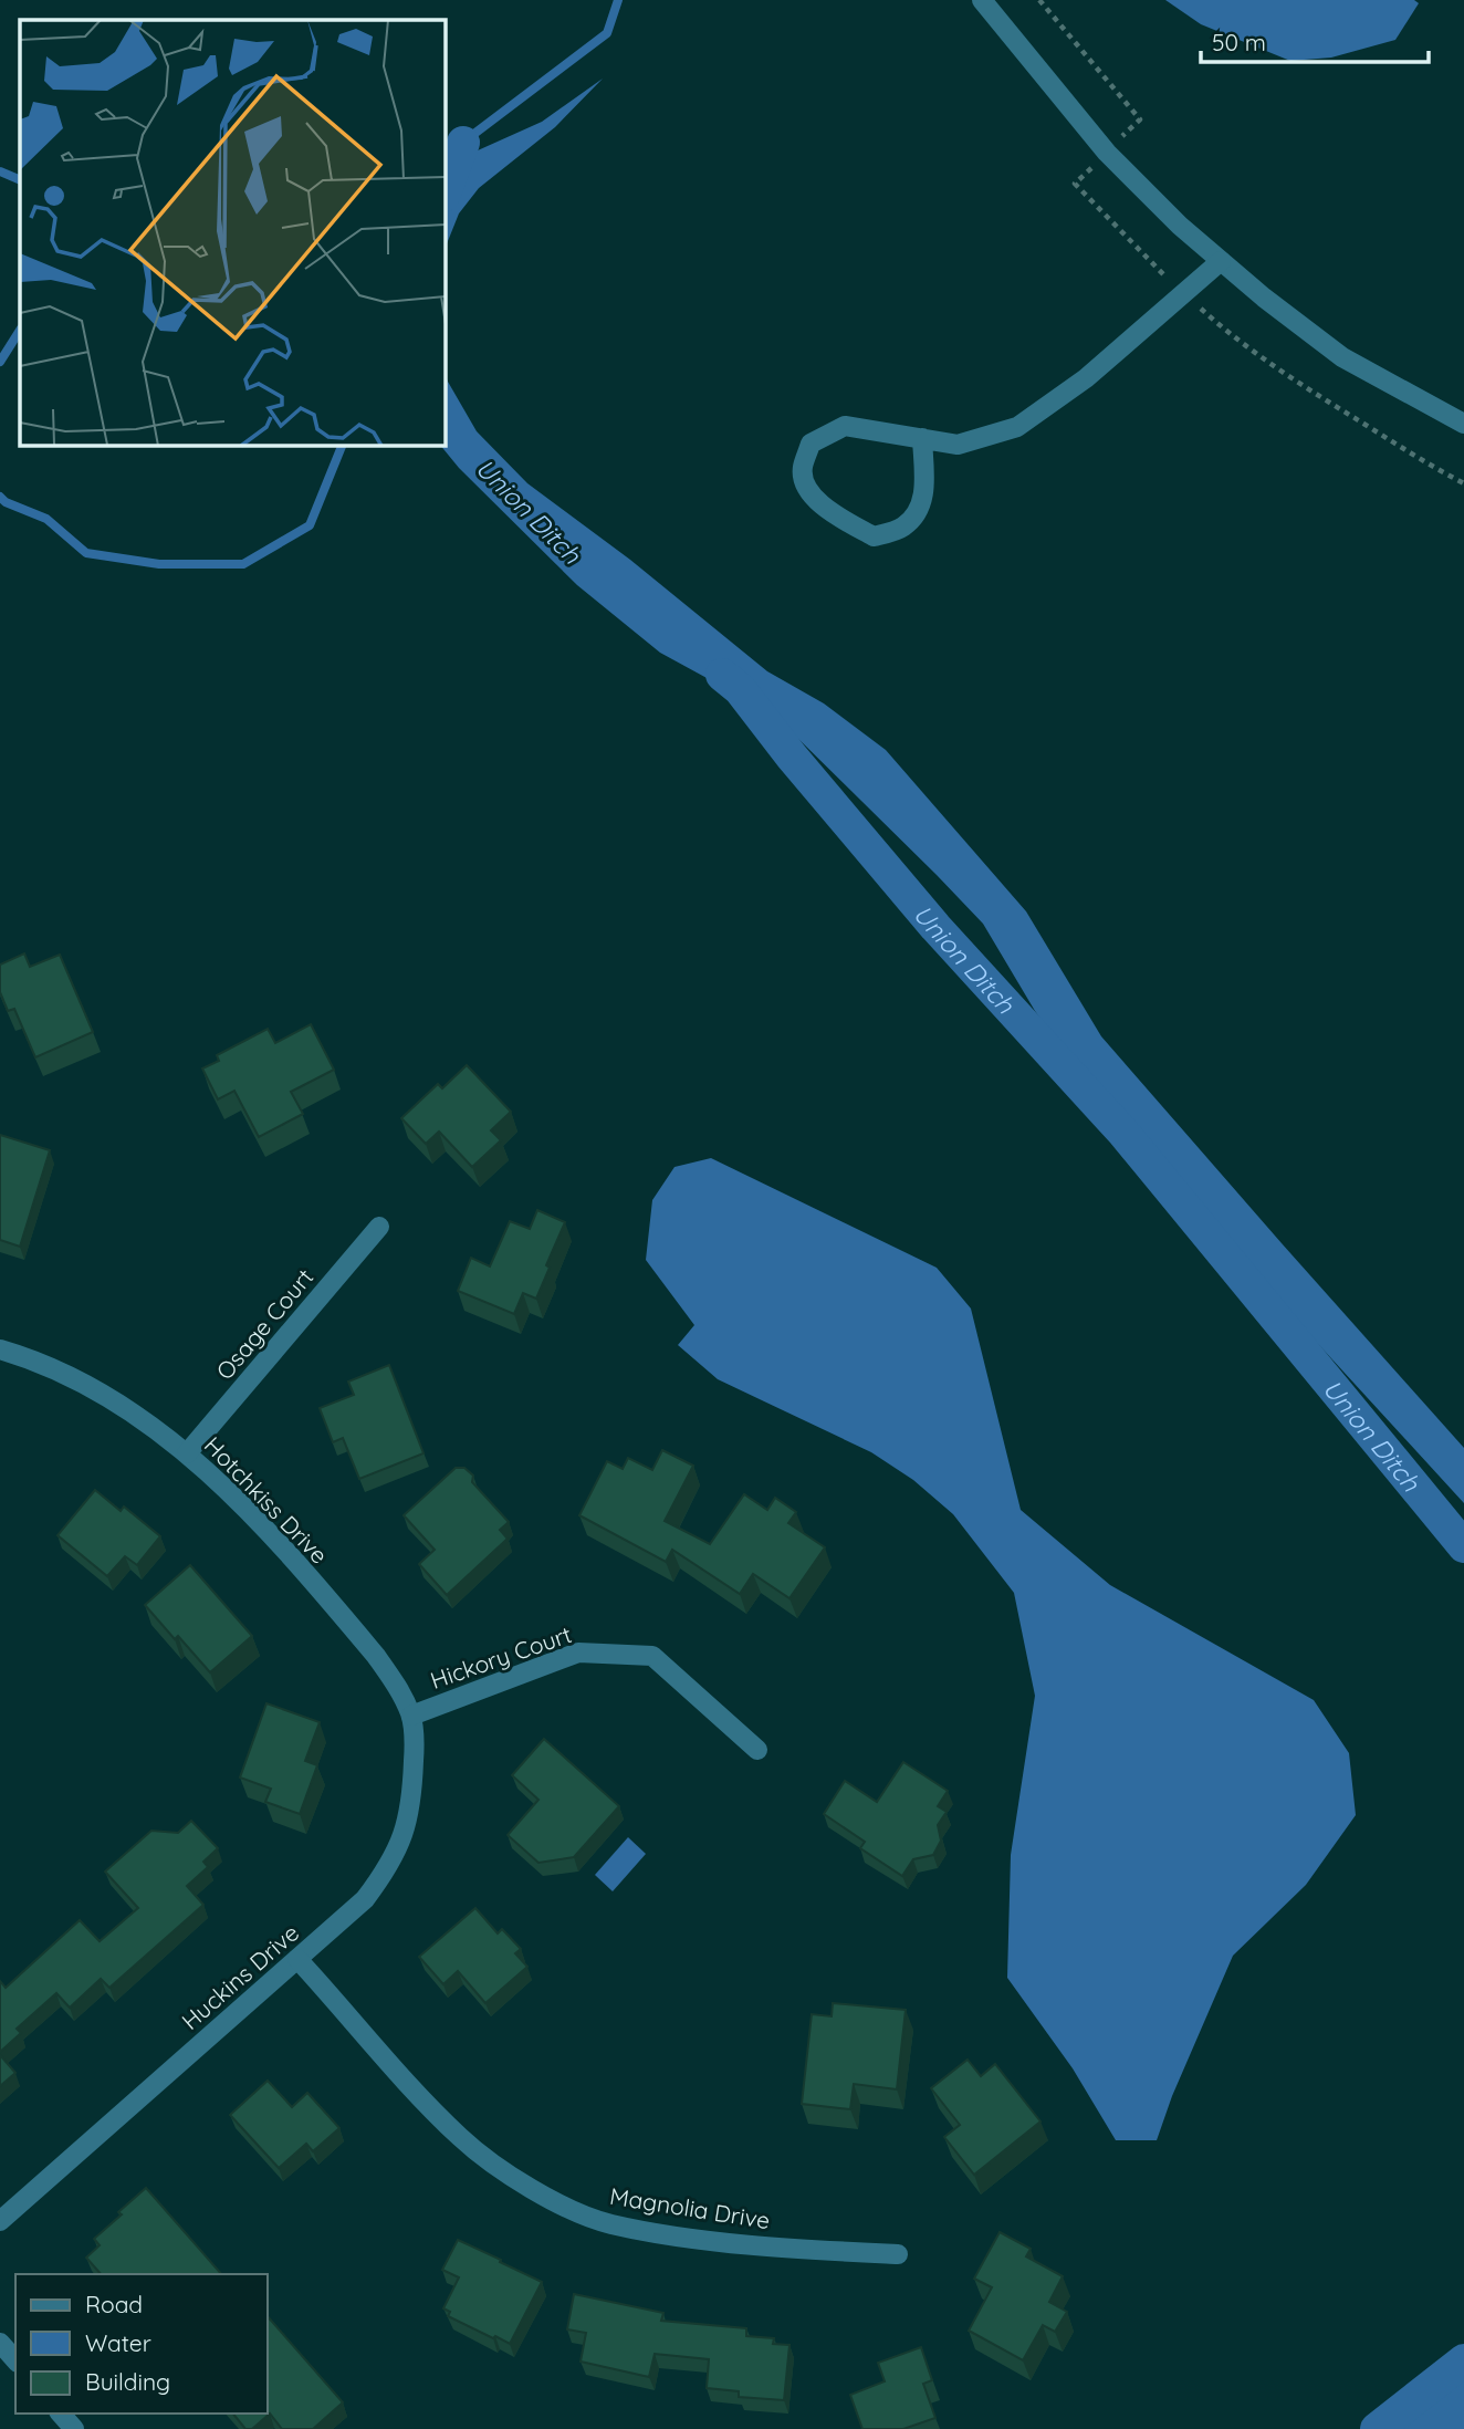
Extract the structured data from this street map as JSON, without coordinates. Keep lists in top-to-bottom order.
{
  "streets": {
    "street": [
      "Osage Court",
      "Hotchkiss Drive",
      "Hickory Court",
      "Huckins Drive",
      "Magnolia Drive"
    ]
  },
  "crossings": [
    ["Osage Court", "Hotchkiss Drive"],
    ["Hotchkiss Drive", "Hickory Court"],
    ["Hotchkiss Drive", "Huckins Drive"],
    ["Hickory Court", "Huckins Drive"],
    ["Huckins Drive", "Magnolia Drive"]
  ],
  "water": ["Union Ditch"],
  "legend": ["Road", "Water", "Building"],
  "scale_bar": "50 m"
}
